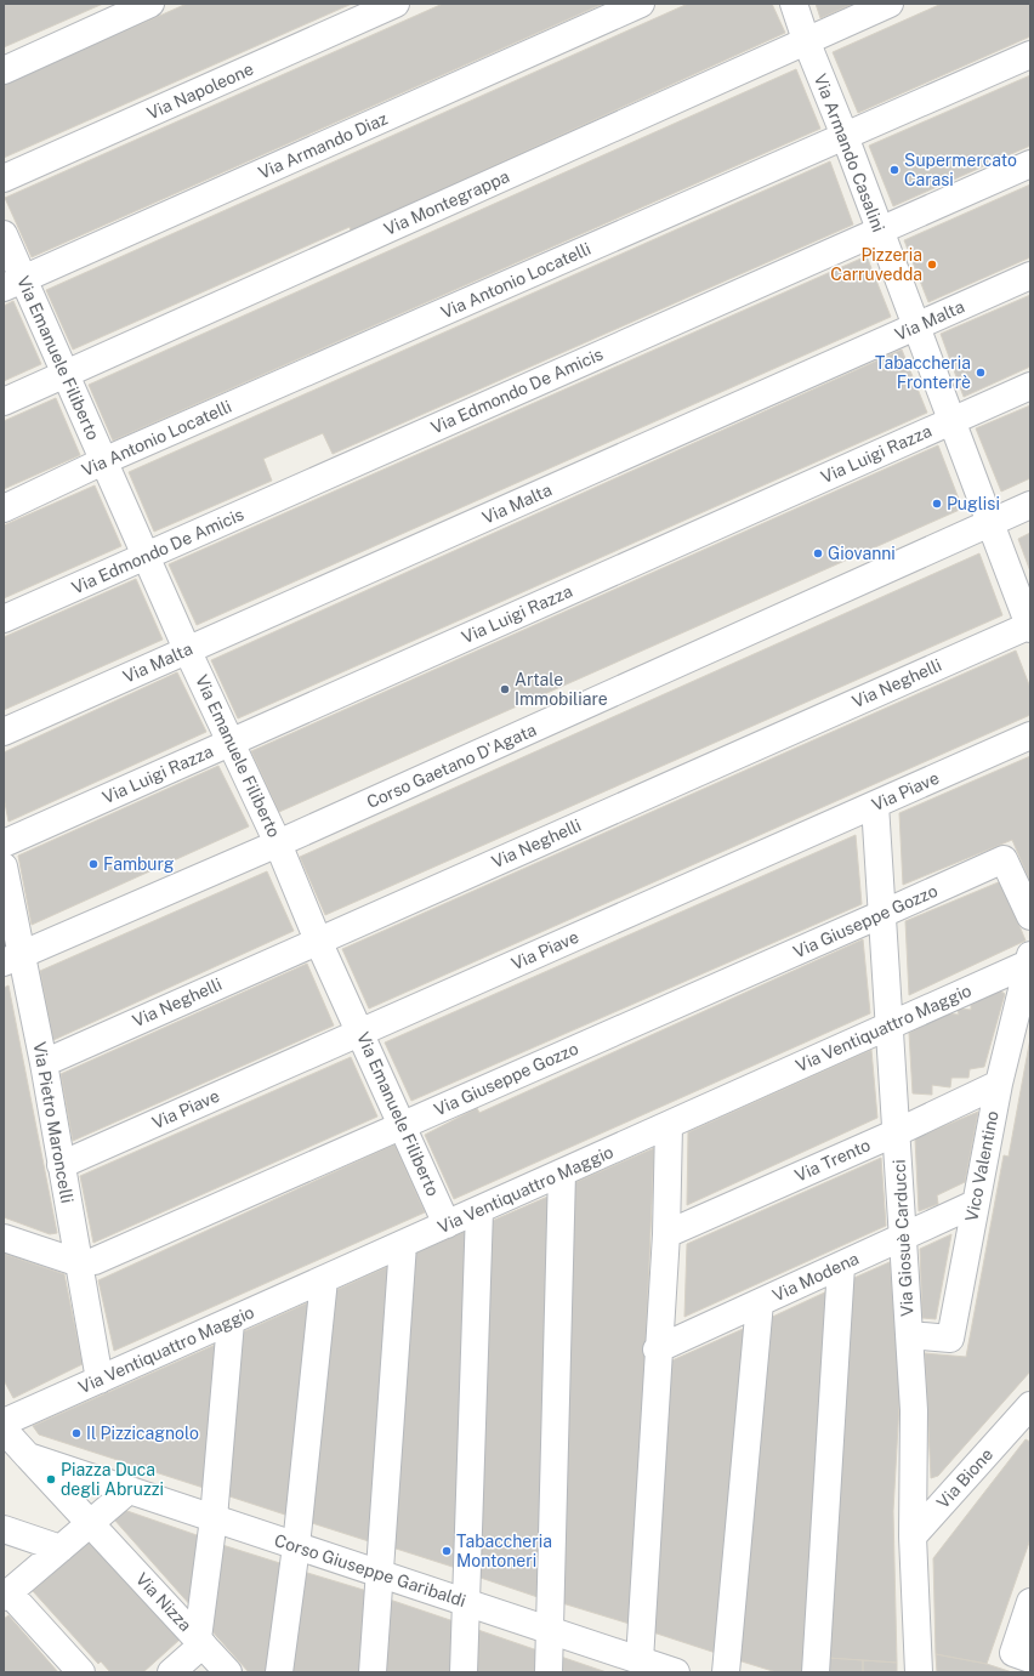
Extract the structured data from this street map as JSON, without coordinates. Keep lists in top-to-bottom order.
{
  "streets": {
    "street": [
      "Via Napoleone",
      "Via Armando Diaz",
      "Via Armando Casalini",
      "Via Montegrappa",
      "Via Antonio Locatelli",
      "Via Malta",
      "Via Emanuele Filiberto",
      "Via Edmondo De Amicis",
      "Via Luigi Razza",
      "Via Neghelli",
      "Corso Gaetano D'Agata",
      "Via Piave",
      "Via Giuseppe Gozzo",
      "Via Ventiquattro Maggio",
      "Via Pietro Maroncelli",
      "Via Trento",
      "Vico Valentino",
      "Via Giosuè Carducci",
      "Via Modena",
      "Via Bione",
      "Corso Giuseppe Garibaldi",
      "Via Nizza"
    ]
  },
  "crossings": [
    ["Via Armando Diaz", "Via Emanuele Filiberto"],
    ["Via Armando Casalini", "Via Montegrappa"],
    ["Via Armando Casalini", "Via Antonio Locatelli"],
    ["Via Armando Casalini", "Via Malta"],
    ["Via Armando Casalini", "Via Edmondo De Amicis"],
    ["Via Armando Casalini", "Via Luigi Razza"],
    ["Via Armando Casalini", "Via Neghelli"],
    ["Via Armando Casalini", "Corso Gaetano D'Agata"],
    ["Via Montegrappa", "Via Emanuele Filiberto"],
    ["Via Antonio Locatelli", "Via Emanuele Filiberto"],
    ["Via Malta", "Via Emanuele Filiberto"],
    ["Via Emanuele Filiberto", "Via Edmondo De Amicis"],
    ["Via Emanuele Filiberto", "Via Luigi Razza"],
    ["Via Emanuele Filiberto", "Via Neghelli"],
    ["Via Emanuele Filiberto", "Corso Gaetano D'Agata"],
    ["Via Emanuele Filiberto", "Via Piave"],
    ["Via Emanuele Filiberto", "Via Giuseppe Gozzo"],
    ["Via Emanuele Filiberto", "Via Ventiquattro Maggio"],
    ["Via Neghelli", "Via Pietro Maroncelli"],
    ["Corso Gaetano D'Agata", "Via Pietro Maroncelli"],
    ["Via Piave", "Via Pietro Maroncelli"],
    ["Via Piave", "Via Giosuè Carducci"],
    ["Via Giuseppe Gozzo", "Via Pietro Maroncelli"],
    ["Via Giuseppe Gozzo", "Via Giosuè Carducci"],
    ["Via Ventiquattro Maggio", "Via Pietro Maroncelli"],
    ["Via Ventiquattro Maggio", "Vico Valentino"],
    ["Via Ventiquattro Maggio", "Via Giosuè Carducci"],
    ["Via Ventiquattro Maggio", "Via Nizza"],
    ["Via Trento", "Vico Valentino"],
    ["Via Trento", "Via Giosuè Carducci"],
    ["Vico Valentino", "Via Giosuè Carducci"],
    ["Vico Valentino", "Via Modena"],
    ["Via Giosuè Carducci", "Via Modena"],
    ["Via Giosuè Carducci", "Via Bione"],
    ["Corso Giuseppe Garibaldi", "Via Nizza"]
  ],
  "places": [
    "Supermercato Carasi",
    "Pizzeria Carruvedda",
    "Tabaccheria Fronterrè",
    "Puglisi",
    "Giovanni",
    "Artale Immobiliare",
    "Famburg",
    "Il Pizzicagnolo",
    "Piazza Duca degli Abruzzi",
    "Tabaccheria Montoneri"
  ]
}
